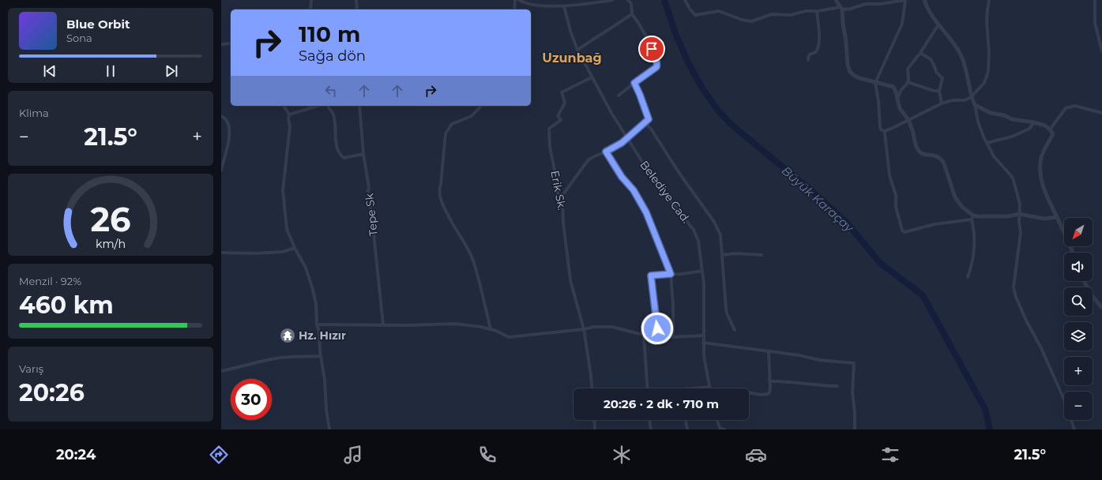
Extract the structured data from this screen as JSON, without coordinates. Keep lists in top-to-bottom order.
{
  "streets": {
    "street": ["Erik Sk.", "Belediye Cad.", "Tepe Sk"]
  },
  "crossings": [
    ["Erik Sk.", "Belediye Cad."]
  ],
  "districts": ["Uzunbağ"],
  "water": ["Büyük Karaçay"],
  "places": {
    "temple": ["Hz. Hızır"]
  },
  "north": "bottom left",
  "page": {
    "turn": ["110 m", "Sağa dön"],
    "song": ["Blue Orbit", "Sona"],
    "tile": [
      "Klima",
      ["Menzil · 92%", "460 km"],
      ["Varış", "20:26"]
    ],
    "heat": ["−", "21.5°", "+"],
    "map_buttons": ["+", "−"],
    "limit": "30",
    "trip": "20:26 · 2 dk · 710 m",
    "tabs": ["20:24", "21.5°"],
    "gauge": ["26", "km/h"]
  }
}
